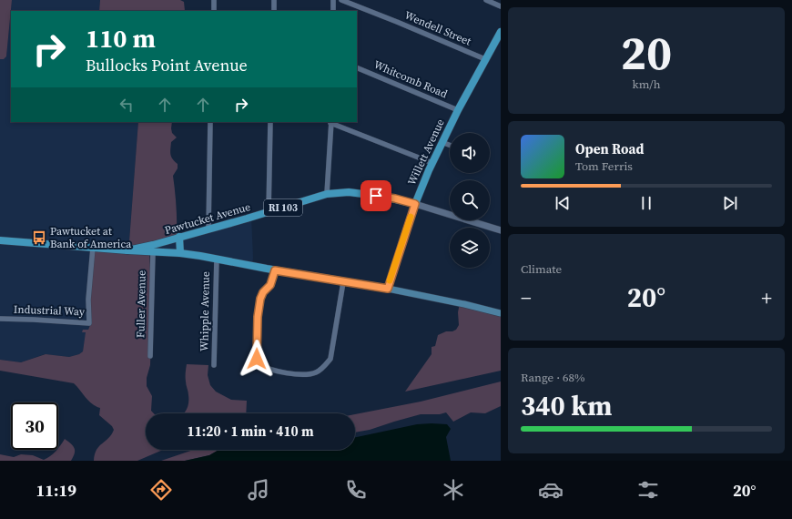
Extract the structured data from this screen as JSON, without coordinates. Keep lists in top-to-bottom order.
{
  "streets": {
    "main road": ["Willett Avenue", "RI 103", "Pawtucket Avenue"],
    "street": [
      "Wendell Street",
      "Whitcomb Road",
      "Fuller Avenue",
      "Industrial Way",
      "Whipple Avenue"
    ]
  },
  "crossings": [
    ["Wendell Street", "Willett Avenue"],
    ["Whitcomb Road", "Willett Avenue"],
    ["Willett Avenue", "RI 103"],
    ["Willett Avenue", "Pawtucket Avenue"],
    ["RI 103", "Pawtucket Avenue"],
    ["RI 103", "Fuller Avenue"],
    ["RI 103", "Industrial Way"],
    ["RI 103", "Whipple Avenue"],
    ["Pawtucket Avenue", "Fuller Avenue"]
  ],
  "places": {
    "bus stop": ["Pawtucket at Bank of America"]
  },
  "page": {
    "tile": [
      ["20", "km/h"],
      "Climate",
      ["Range · 68%", "340 km"]
    ],
    "turn": ["110 m", "Bullocks Point Avenue"],
    "song": ["Open Road", "Tom Ferris"],
    "heat": ["−", "20°", "+"],
    "limit": "30",
    "trip": "11:20 · 1 min · 410 m",
    "tabs": ["11:19", "20°"]
  }
}
